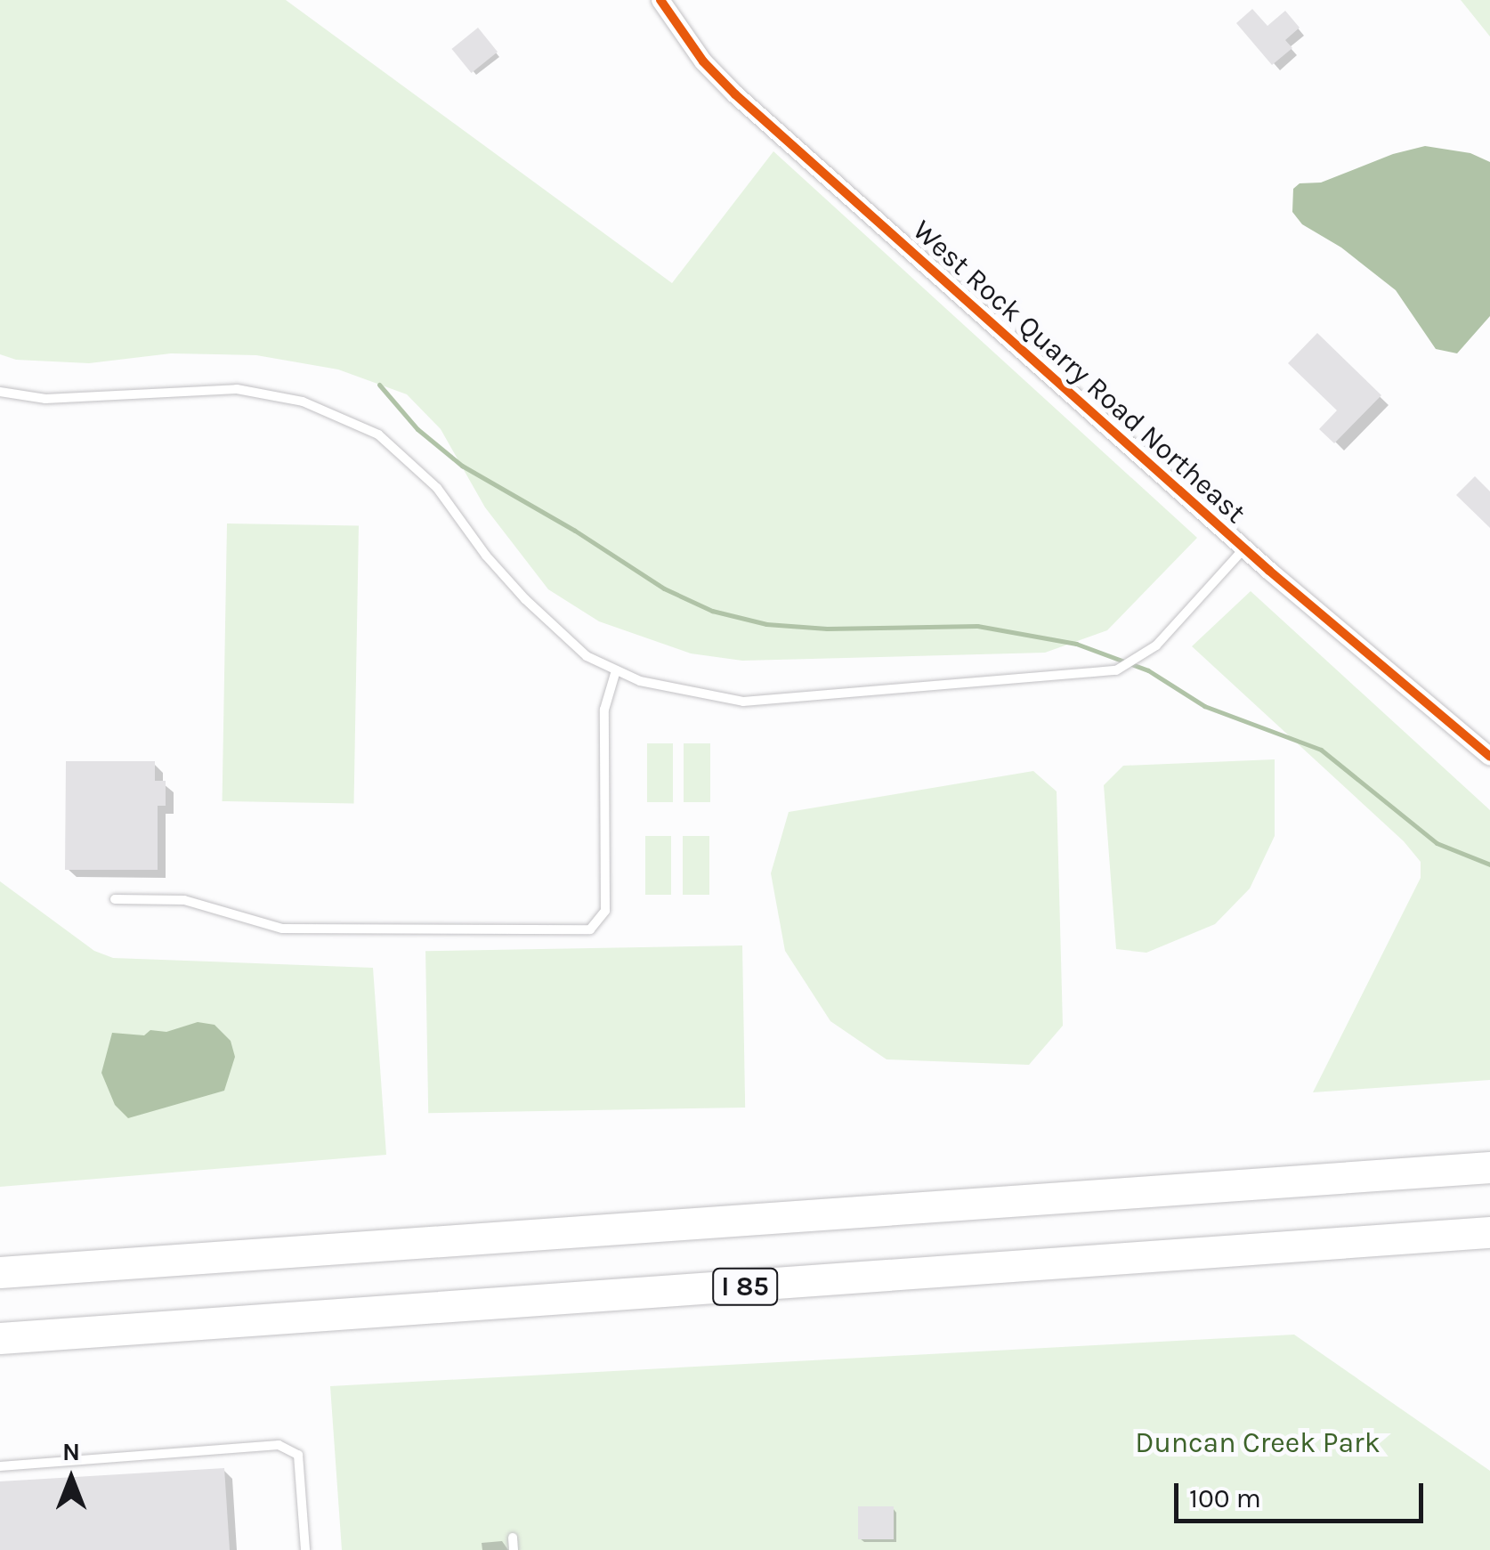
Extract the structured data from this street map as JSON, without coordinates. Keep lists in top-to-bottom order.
{
  "streets": {
    "highway": ["I 85"],
    "street": ["West Rock Quarry Road Northeast"]
  },
  "parks": ["Duncan Creek Park"],
  "scale_bar": "100 m",
  "north": "top"
}
